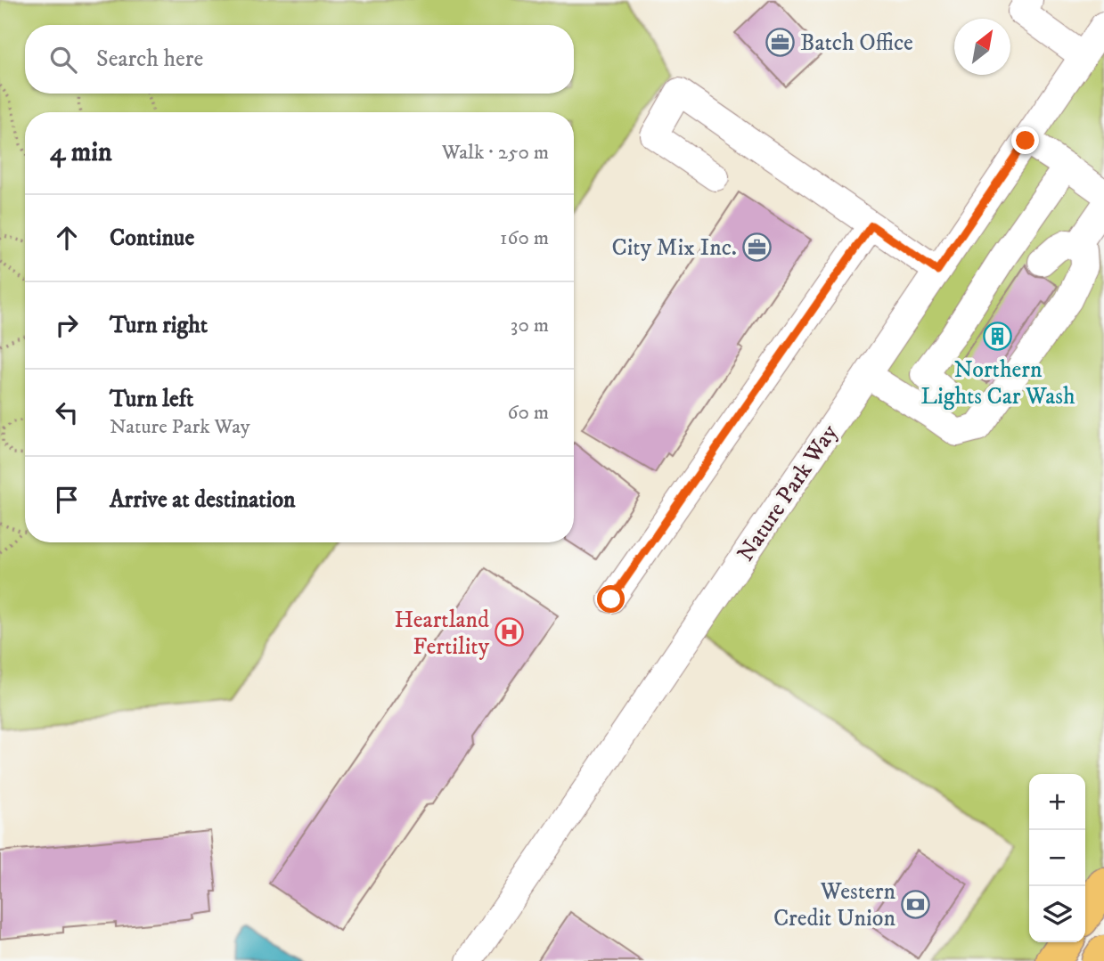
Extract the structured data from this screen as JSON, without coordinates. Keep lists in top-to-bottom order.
{
  "streets": {
    "street": ["Nature Park Way"]
  },
  "places": {
    "office": ["Batch Office", "City Mix Inc."],
    "building": ["Northern Lights Car Wash"],
    "hospital": ["Heartland Fertility"],
    "bank": ["Western Credit Union"]
  },
  "north": "top right",
  "page": {
    "search": "Search here",
    "heading": ["4 min", "Walk · 250 m"],
    "list": [
      ["Continue", "160 m"],
      ["Turn right", "30 m"],
      ["Turn left", "Nature Park Way", "60 m"],
      "Arrive at destination"
    ],
    "map_buttons": ["+", "−"]
  }
}
